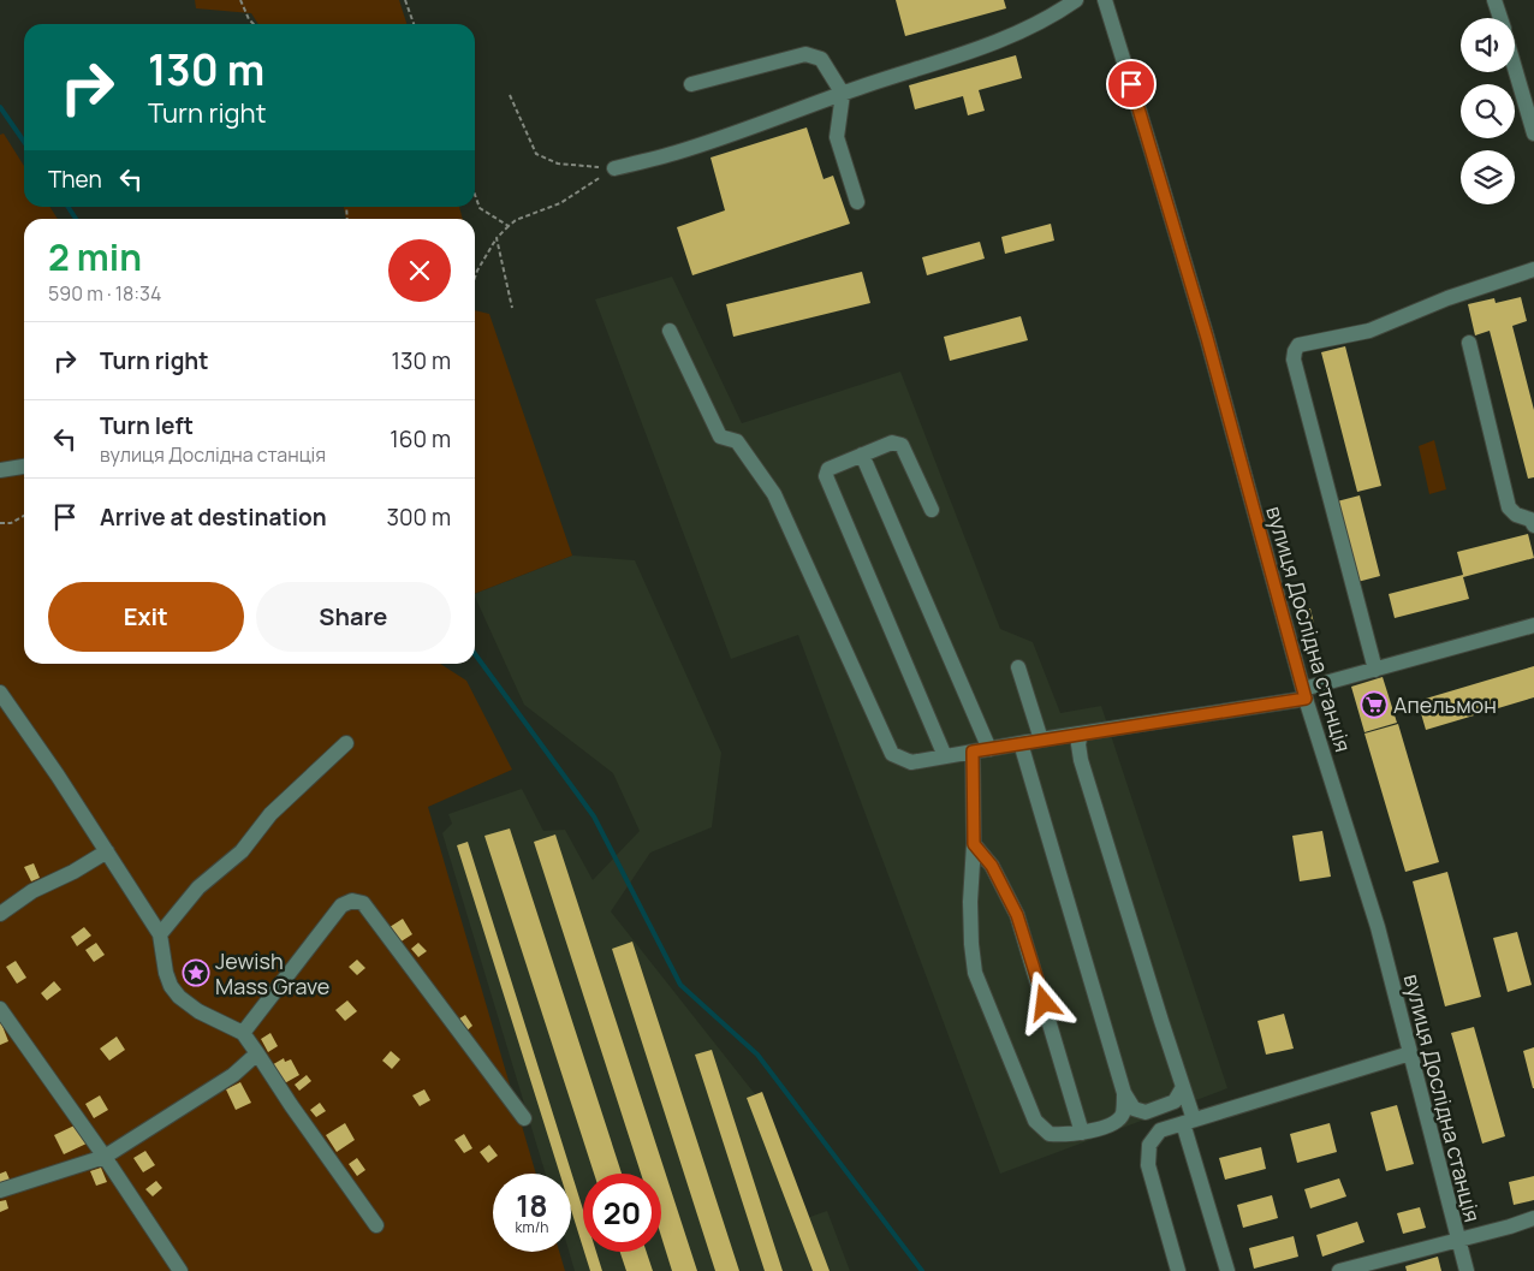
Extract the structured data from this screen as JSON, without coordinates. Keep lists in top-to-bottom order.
{
  "streets": {
    "street": ["вулиця Дослідна станція"]
  },
  "places": {
    "supermarket": ["Апельмон"],
    "place": ["Jewish Mass Grave"]
  },
  "page": {
    "turn": ["130 m", "Turn right"],
    "then": "Then",
    "heading": ["2 min", "590 m · 18:34"],
    "list": [
      {
        "name": "Turn right",
        "value": "130 m"
      },
      {
        "name": "Turn left",
        "note": "вулиця Дослідна станція",
        "value": "160 m"
      },
      {
        "name": "Arrive at destination",
        "value": "300 m"
      }
    ],
    "buttons": ["Exit", "Share"],
    "speed": "18 km/h",
    "limit": "20"
  }
}
